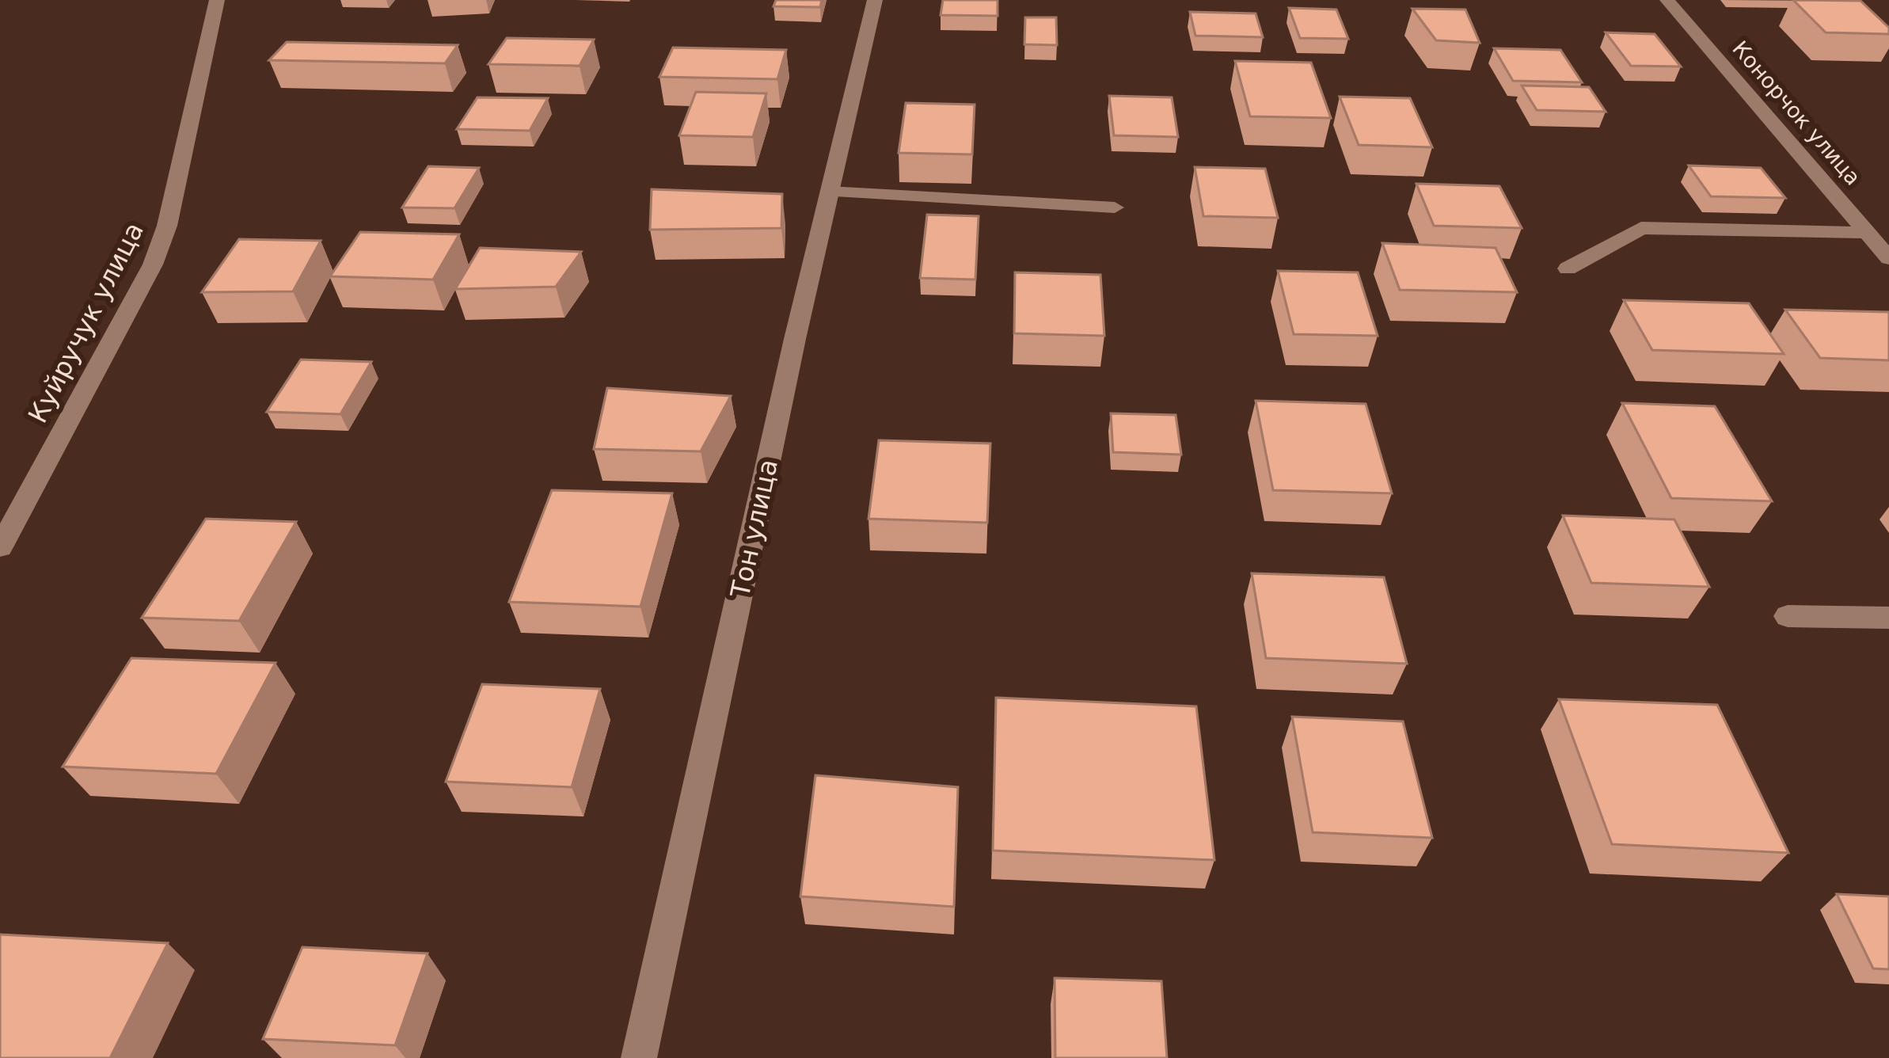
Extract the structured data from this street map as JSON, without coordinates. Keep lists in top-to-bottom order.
{
  "streets": {
    "street": ["Конорчок улица", "Куйручук улица", "Тон улица"]
  }
}
